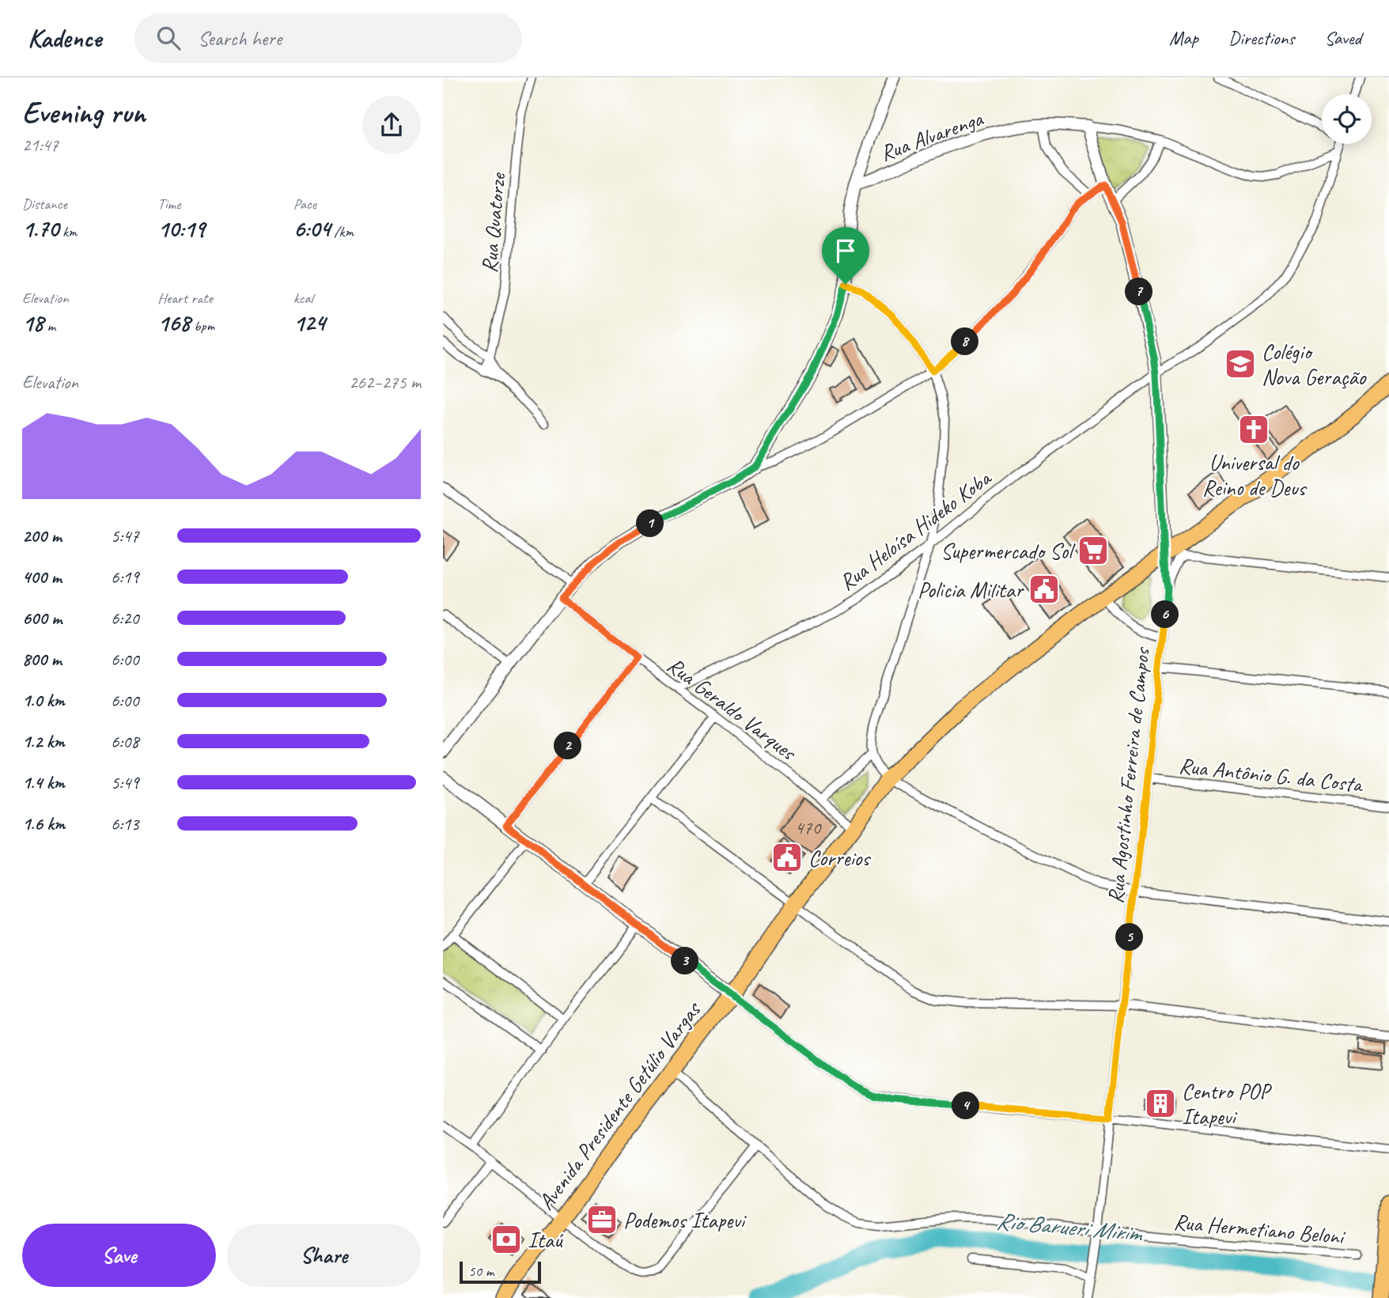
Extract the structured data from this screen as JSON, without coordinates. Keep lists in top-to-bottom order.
{
  "streets": {
    "highway": ["Avenida Presidente Getúlio Vargas"],
    "street": [
      "Rua Alvarenga",
      "Rua Quatorze",
      "Rua Heloísa Hideko Koba",
      "Rua Geraldo Varques",
      "Rua Antônio G. da Costa",
      "Rua Agostinho Ferreira de Campos",
      "Rua Hermetiano Beloni"
    ]
  },
  "crossings": [
    ["Rua Alvarenga", "Rua Agostinho Ferreira de Campos"],
    ["Rua Heloísa Hideko Koba", "Rua Geraldo Varques"],
    ["Rua Heloísa Hideko Koba", "Rua Agostinho Ferreira de Campos"],
    ["Rua Geraldo Varques", "Avenida Presidente Getúlio Vargas"],
    ["Rua Antônio G. da Costa", "Rua Agostinho Ferreira de Campos"],
    ["Rua Agostinho Ferreira de Campos", "Avenida Presidente Getúlio Vargas"],
    ["Rua Agostinho Ferreira de Campos", "Rua Hermetiano Beloni"]
  ],
  "water": ["Rio Barueri Mirim"],
  "places": {
    "school or university": ["Colégio Nova Geração"],
    "church": ["Universal do Reino de Deus"],
    "supermarket": ["Supermercado Sol"],
    "public building": ["Policia Militar", "Correios"],
    "building": ["Centro POP Itapevi"],
    "office": ["Podemos Itapevi"],
    "bank": ["Itaú"]
  },
  "house_numbers": ["470"],
  "scale_bar": "50 m",
  "page": {
    "header": "Kadence",
    "search": "Search here",
    "nav": ["Map", "Directions", "Saved"],
    "heading": ["Evening run", "21:47"],
    "stats": [
      ["Distance", "1.70 km"],
      ["Time", "10:19"],
      ["Pace", "6:04 /km"],
      ["Elevation", "18 m"],
      ["Heart rate", "168 bpm"],
      ["kcal", "124"]
    ],
    "pins": [
      "7",
      "8",
      "1",
      "6",
      "2",
      "5",
      "3",
      "4"
    ],
    "chart": ["Elevation", "262–275 m"],
    "list": [
      {
        "name": "200 m",
        "note": "5:47"
      },
      {
        "name": "400 m",
        "note": "6:19"
      },
      {
        "name": "600 m",
        "note": "6:20"
      },
      {
        "name": "800 m",
        "note": "6:00"
      },
      {
        "name": "1.0 km",
        "note": "6:00"
      },
      {
        "name": "1.2 km",
        "note": "6:08"
      },
      {
        "name": "1.4 km",
        "note": "5:49"
      },
      {
        "name": "1.6 km",
        "note": "6:13"
      }
    ],
    "buttons": ["Save", "Share"],
    "scale": "50 m"
  }
}
